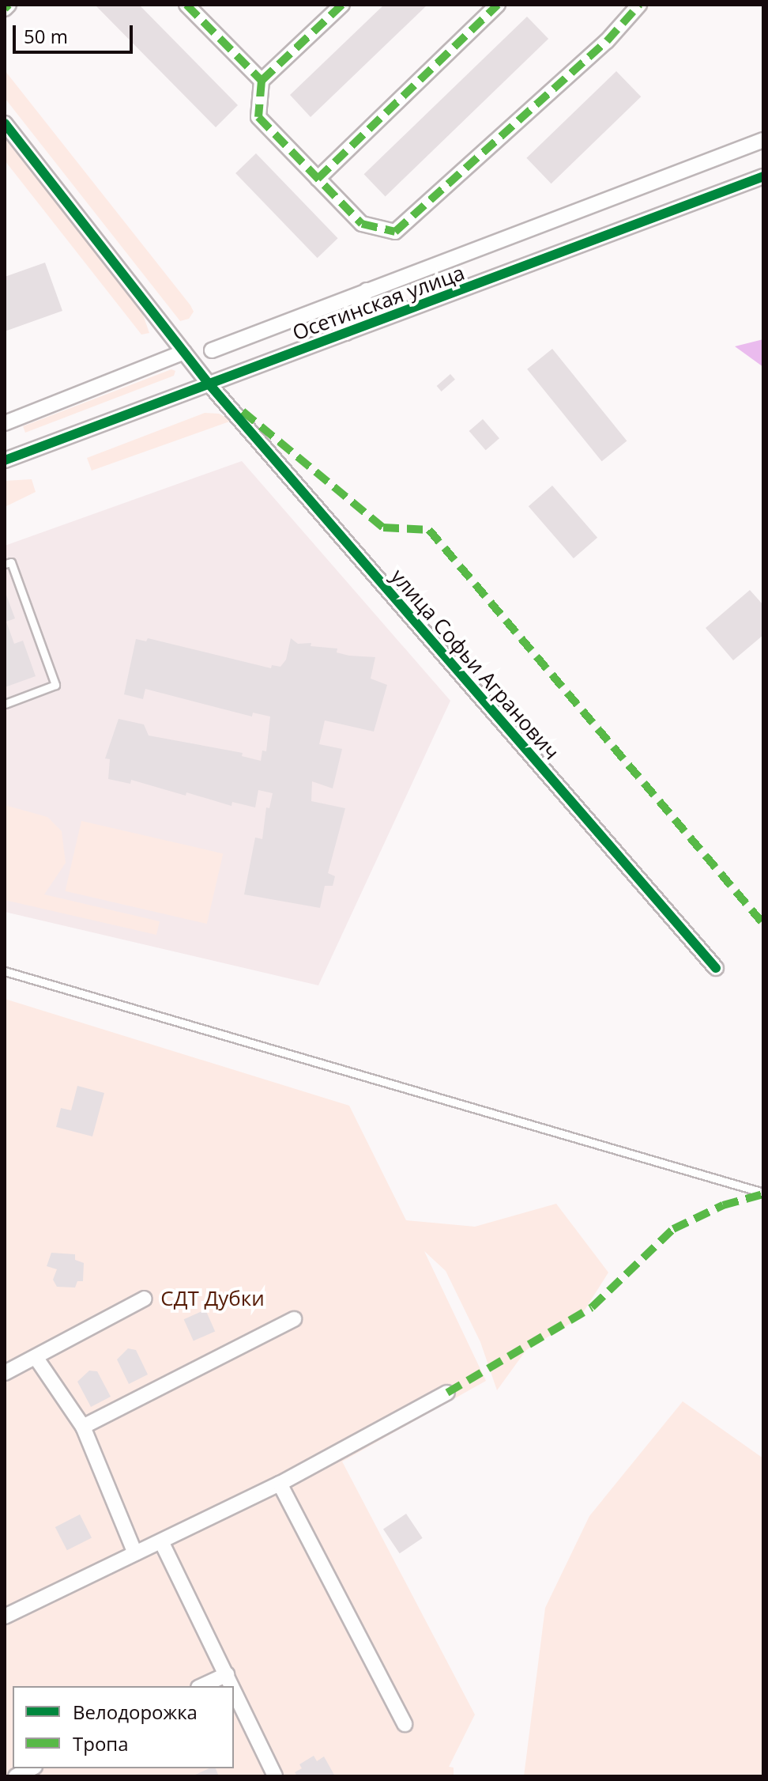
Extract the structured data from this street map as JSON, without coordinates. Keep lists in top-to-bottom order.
{
  "streets": {
    "street": ["Осетинская улица", "улица Софьи Агранович"]
  },
  "crossings": [
    ["Осетинская улица", "улица Софьи Агранович"]
  ],
  "parks": ["СДТ Дубки"],
  "legend": ["Велодорожка", "Тропа"],
  "scale_bar": "50 m"
}
